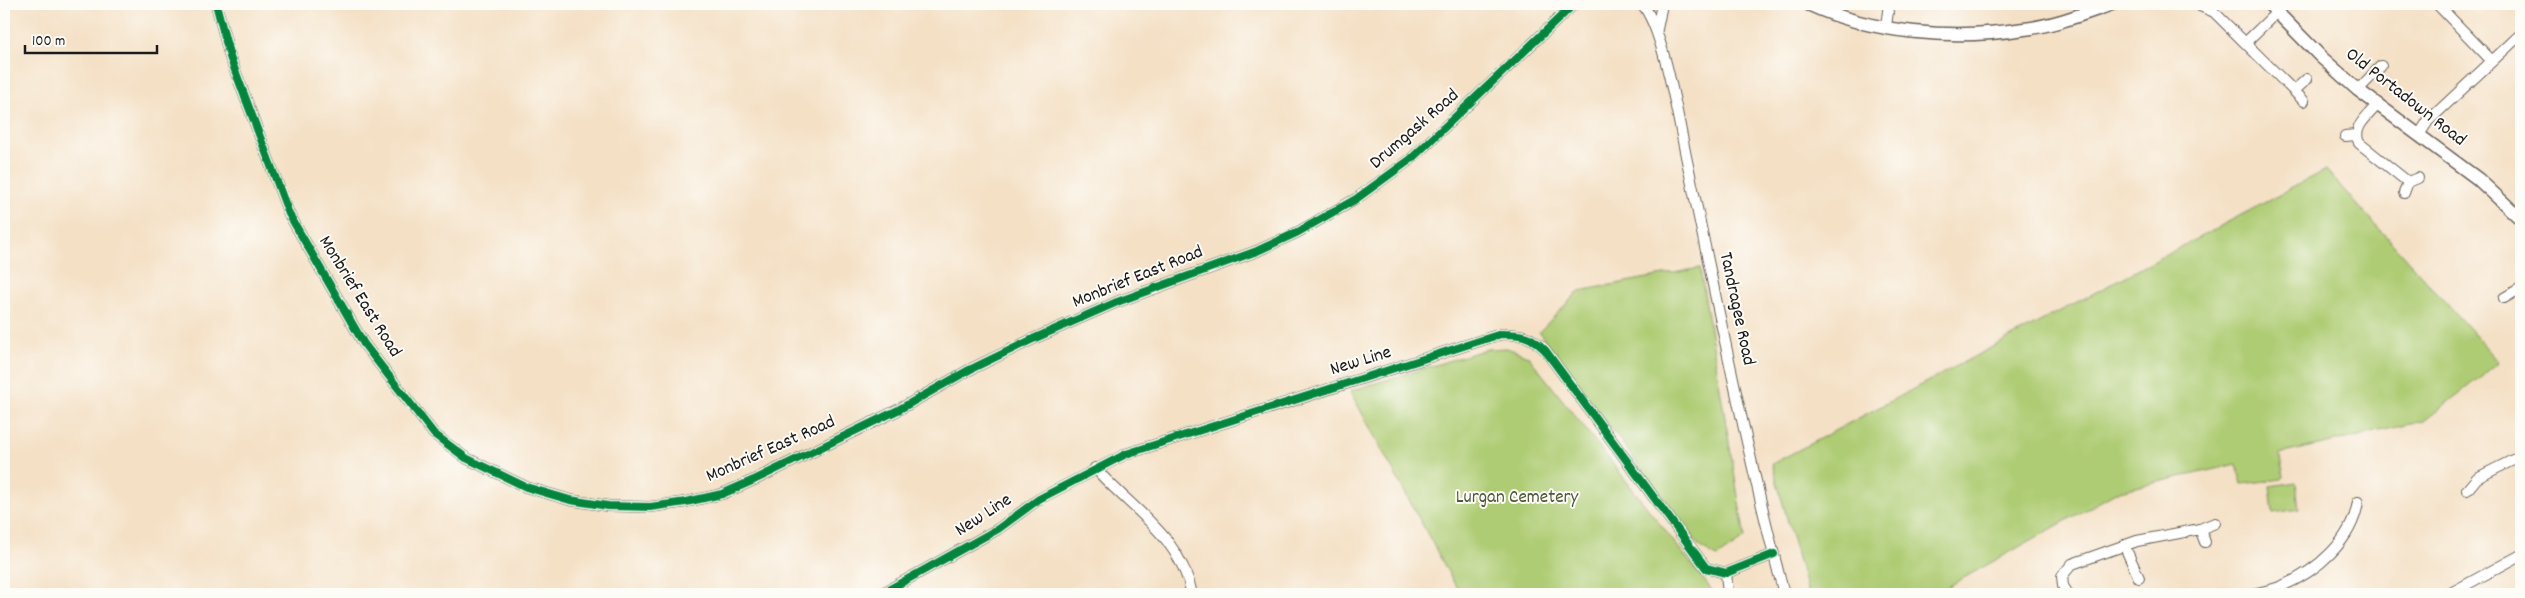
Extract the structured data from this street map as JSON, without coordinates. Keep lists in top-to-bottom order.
{
  "streets": {
    "main road": ["Old Portadown Road"],
    "street": [
      "Drumgask Road",
      "Monbrief East Road",
      "Tandragee Road",
      "New Line"
    ]
  },
  "crossings": [
    ["Drumgask Road", "Monbrief East Road"]
  ],
  "parks": ["Lurgan Cemetery"],
  "scale_bar": "100 m"
}
